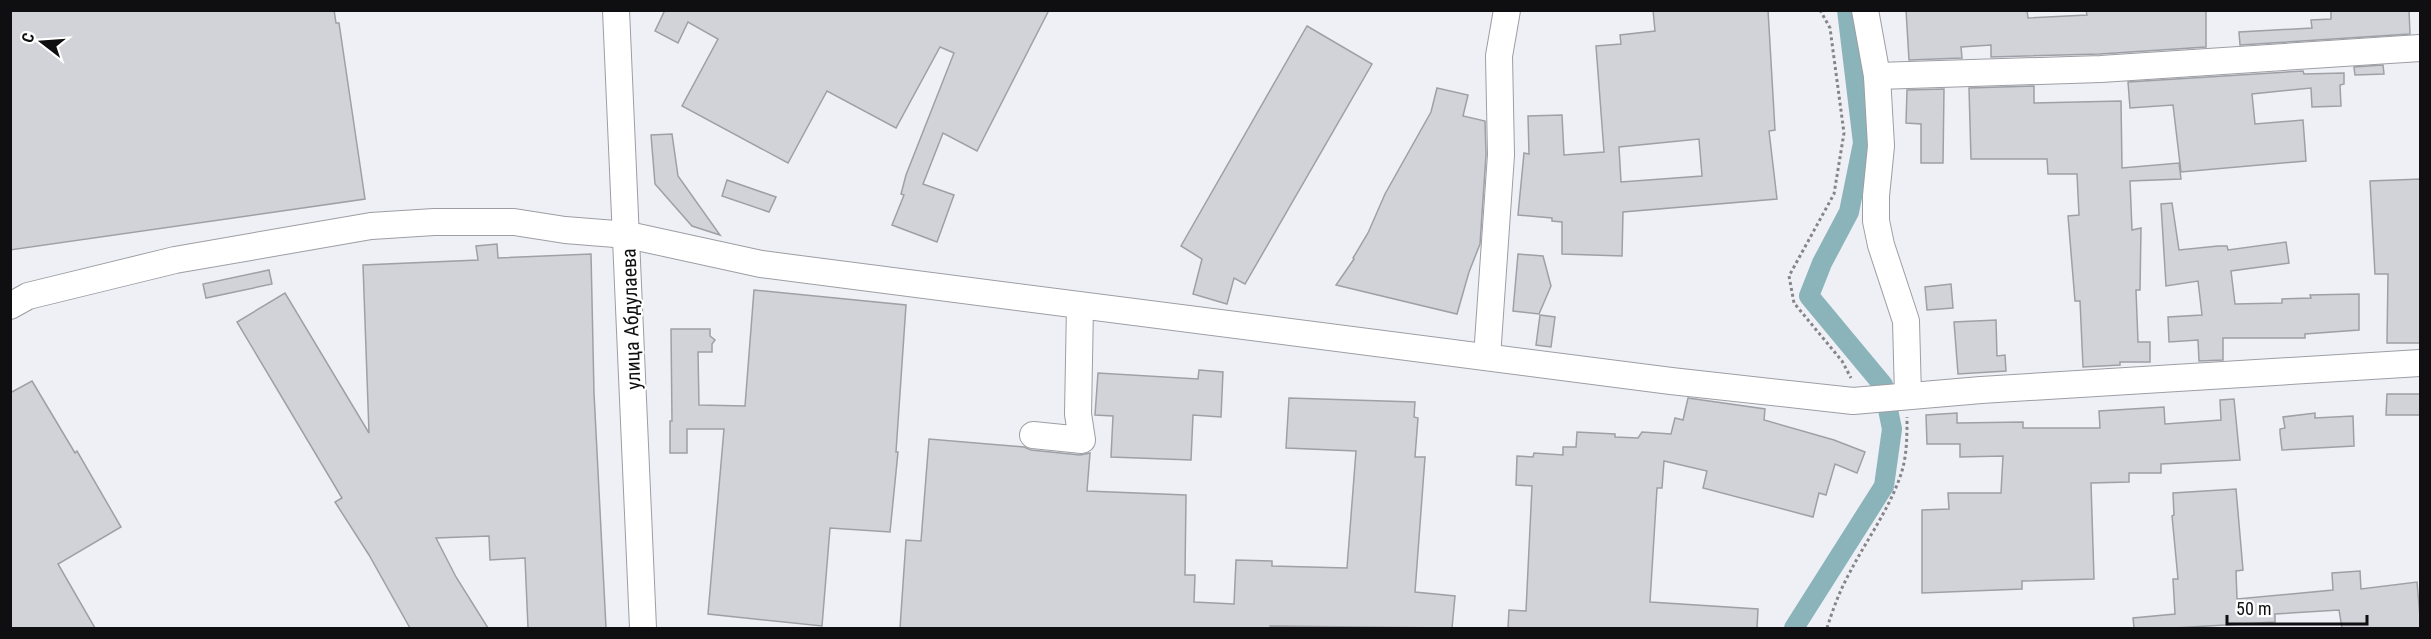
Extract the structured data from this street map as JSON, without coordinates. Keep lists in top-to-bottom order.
{
  "streets": {
    "street": ["улица Абдулаева"]
  },
  "scale_bar": "50 m",
  "north": "left"
}
